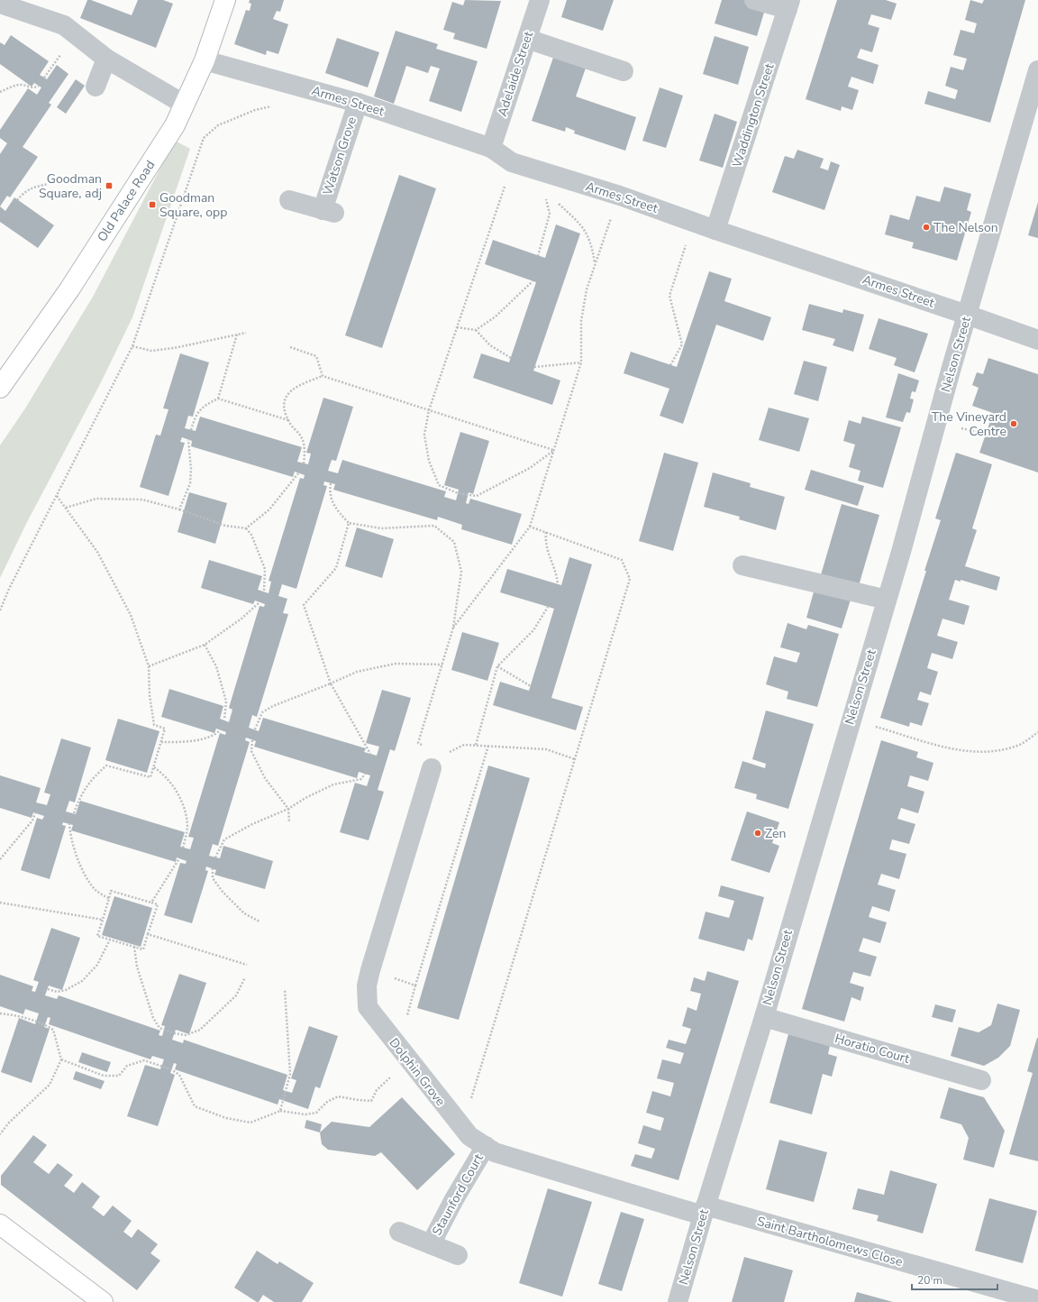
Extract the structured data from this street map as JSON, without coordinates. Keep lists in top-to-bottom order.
{
  "streets": {
    "main road": ["Old Palace Road"],
    "street": [
      "Adelaide Street",
      "Armes Street",
      "Waddington Street",
      "Watson Grove",
      "Nelson Street",
      "Horatio Court",
      "Dolphin Grove",
      "Staunford Court",
      "Saint Bartholomews Close"
    ]
  },
  "crossings": [
    ["Adelaide Street", "Armes Street"],
    ["Armes Street", "Waddington Street"],
    ["Armes Street", "Watson Grove"],
    ["Armes Street", "Old Palace Road"],
    ["Armes Street", "Nelson Street"],
    ["Nelson Street", "Horatio Court"],
    ["Nelson Street", "Dolphin Grove"],
    ["Nelson Street", "Saint Bartholomews Close"],
    ["Dolphin Grove", "Staunford Court"],
    ["Dolphin Grove", "Saint Bartholomews Close"]
  ],
  "places": {
    "transit": ["Goodman Square, adj", "Goodman Square, opp"],
    "other": ["The Nelson", "The Vineyard Centre", "Zen"]
  },
  "scale_bar": "20 m"
}
